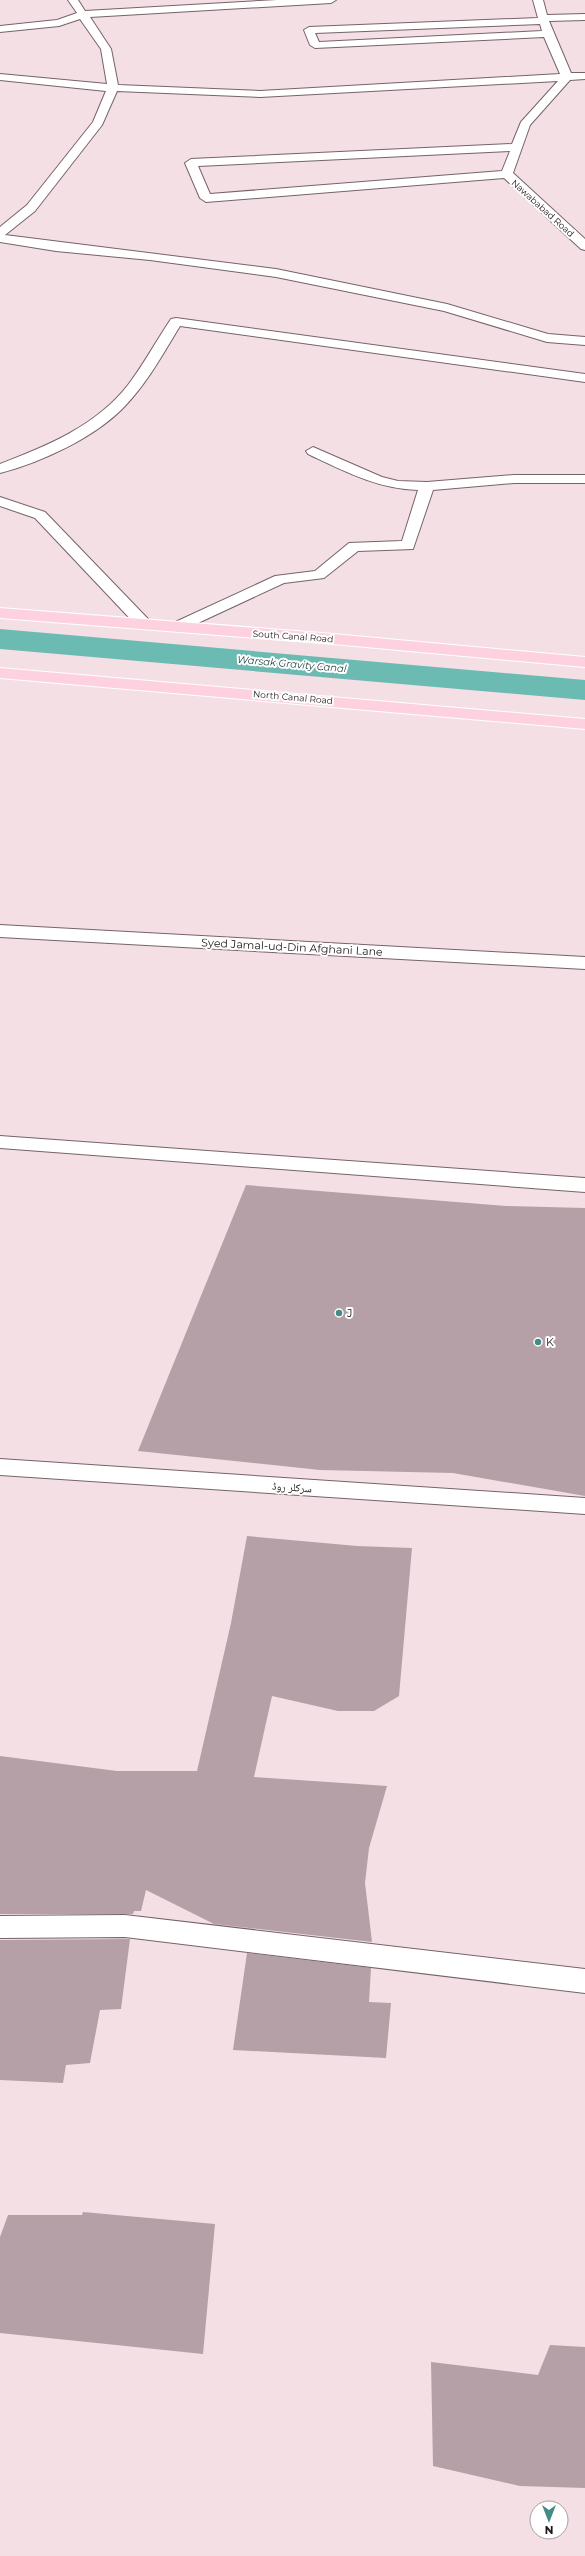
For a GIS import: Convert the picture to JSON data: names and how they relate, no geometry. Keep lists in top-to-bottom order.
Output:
{
  "streets": {
    "main road": ["South Canal Road", "North Canal Road"],
    "street": ["Nawababad Road", "Syed Jamal-ud-Din Afghani Lane", "سرکلر روڈ"]
  },
  "water": ["Warsak Gravity Canal"],
  "places": ["J", "K"],
  "north": "bottom"
}
